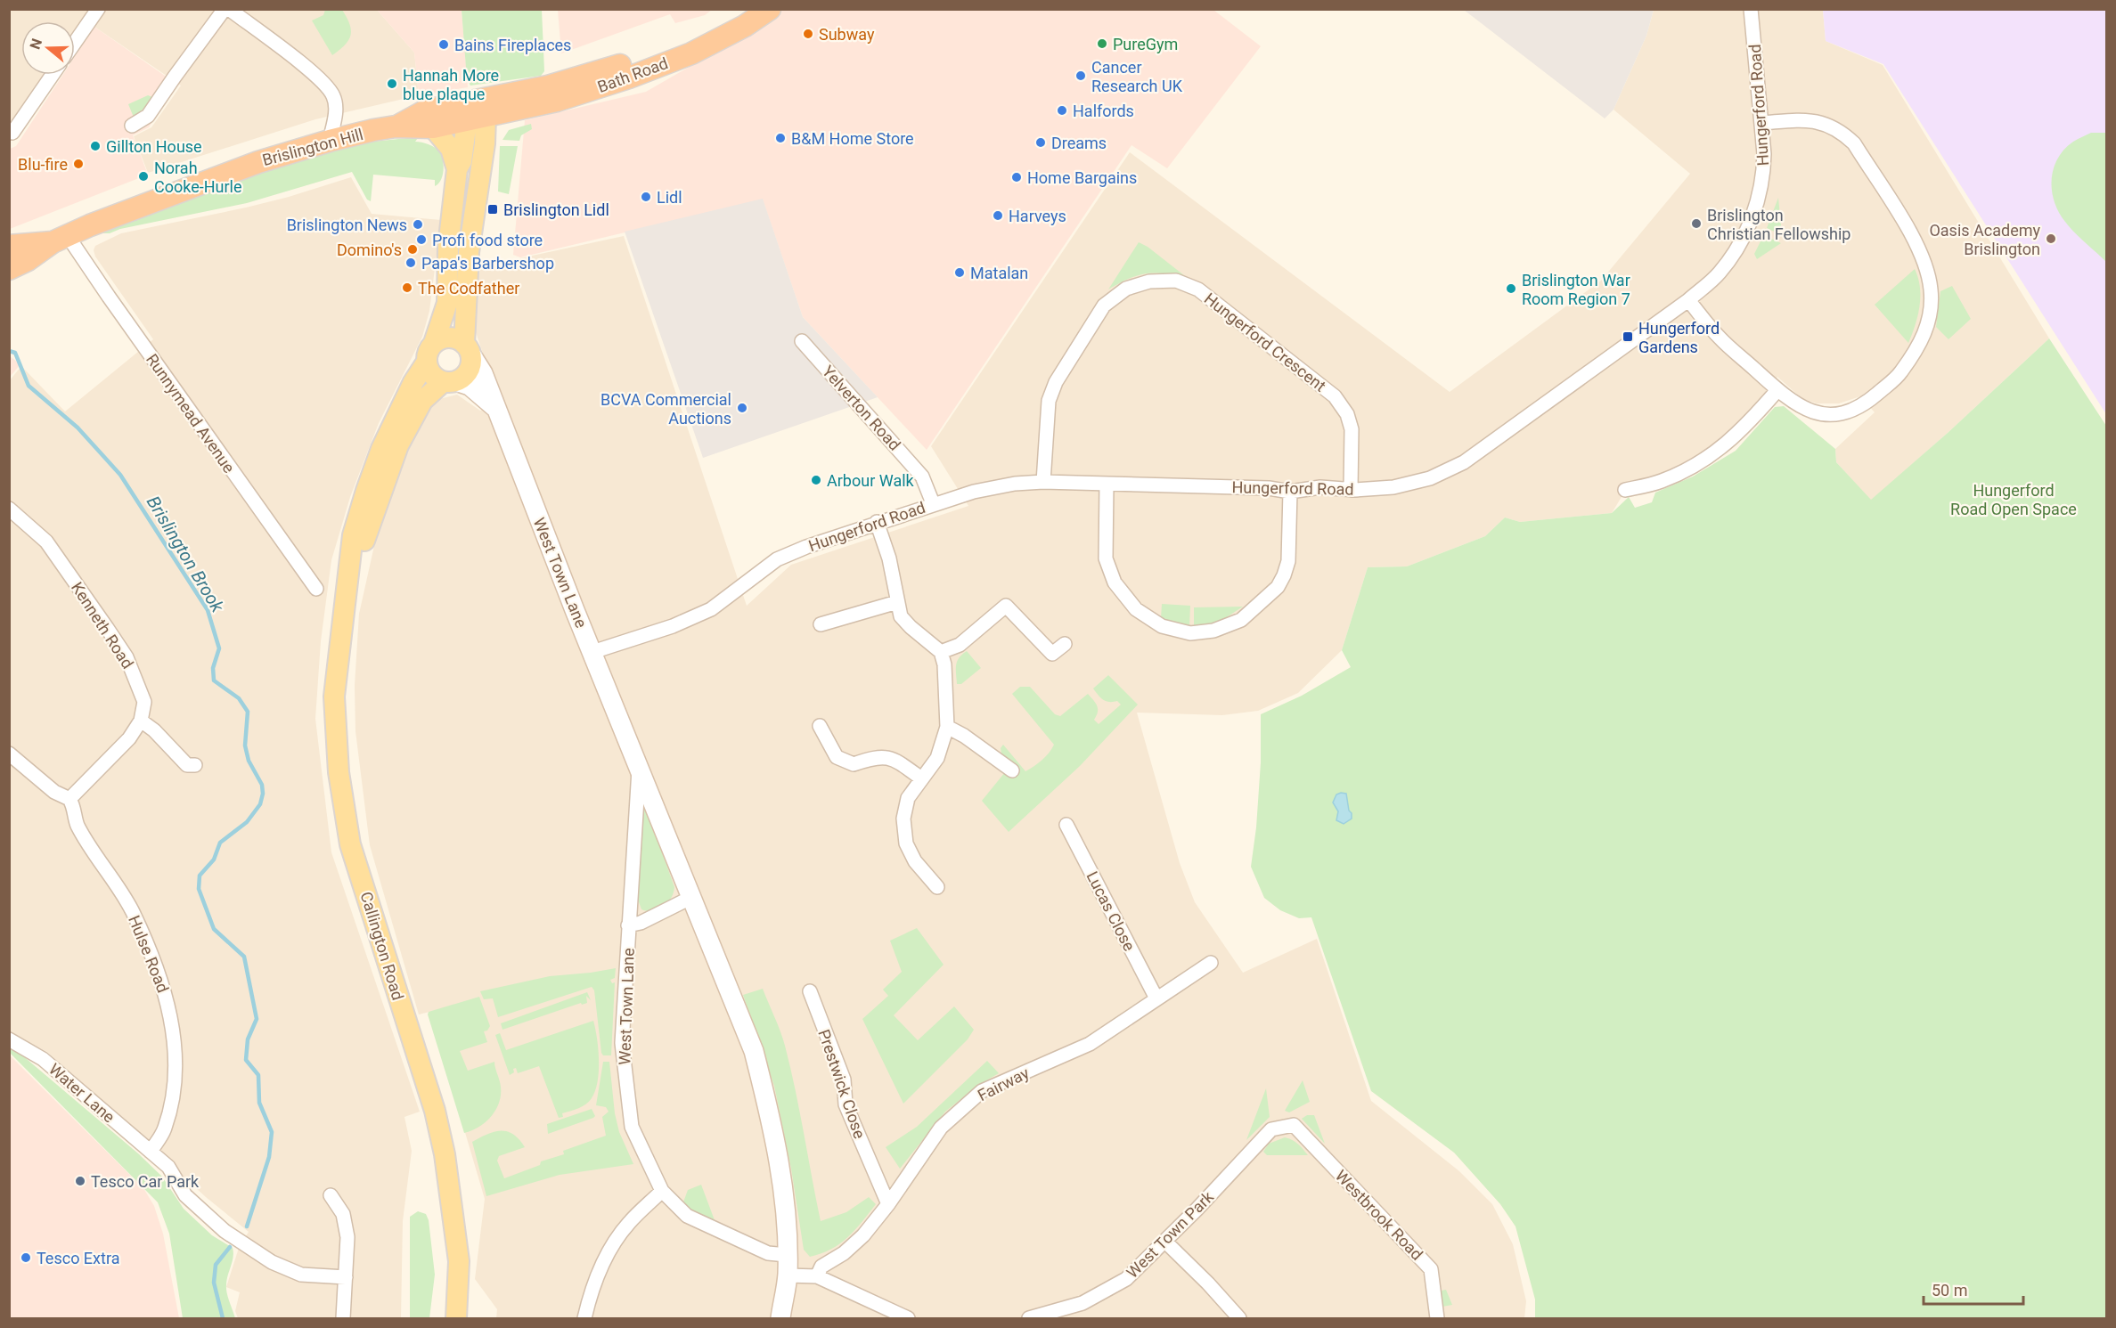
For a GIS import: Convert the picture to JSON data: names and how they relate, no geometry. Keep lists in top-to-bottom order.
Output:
{
  "streets": {
    "highway": ["Bath Road", "Brislington Hill"],
    "main road": ["West Town Lane", "Callington Road"],
    "street": [
      "Hungerford Road",
      "Hungerford Crescent",
      "Yelverton Road",
      "Runnymead Avenue",
      "Kenneth Road",
      "Lucas Close",
      "Hulse Road",
      "Prestwick Close",
      "Fairway",
      "Water Lane",
      "Westbrook Road",
      "West Town Park"
    ]
  },
  "crossings": [
    ["Bath Road", "Brislington Hill"],
    ["Hungerford Road", "Hungerford Crescent"],
    ["Hungerford Road", "Yelverton Road"],
    ["Hungerford Road", "West Town Lane"],
    ["Brislington Hill", "Runnymead Avenue"],
    ["Lucas Close", "Fairway"],
    ["Hulse Road", "Water Lane"],
    ["Prestwick Close", "Fairway"],
    ["Westbrook Road", "West Town Park"]
  ],
  "water": ["Brislington Brook"],
  "parks": ["Hungerford Road Open Space"],
  "places": {
    "other": [
      "Subway",
      "PureGym",
      "Bains Fireplaces",
      "Cancer Research UK",
      "Hannah More blue plaque",
      "Halfords",
      "B&M Home Store",
      "Dreams",
      "Gillton House",
      "Blu-fire",
      "Norah Cooke-Hurle",
      "Home Bargains",
      "Lidl",
      "Harveys",
      "Brislington Christian Fellowship",
      "Brislington News",
      "Oasis Academy Brislington",
      "Profi food store",
      "Domino's",
      "Papa's Barbershop",
      "Matalan",
      "The Codfather",
      "Brislington War Room Region 7",
      "BCVA Commercial Auctions",
      "Arbour Walk",
      "Tesco Car Park",
      "Tesco Extra"
    ],
    "transit": ["Brislington Lidl", "Hungerford Gardens"]
  },
  "scale_bar": "50 m",
  "north": "left"
}
